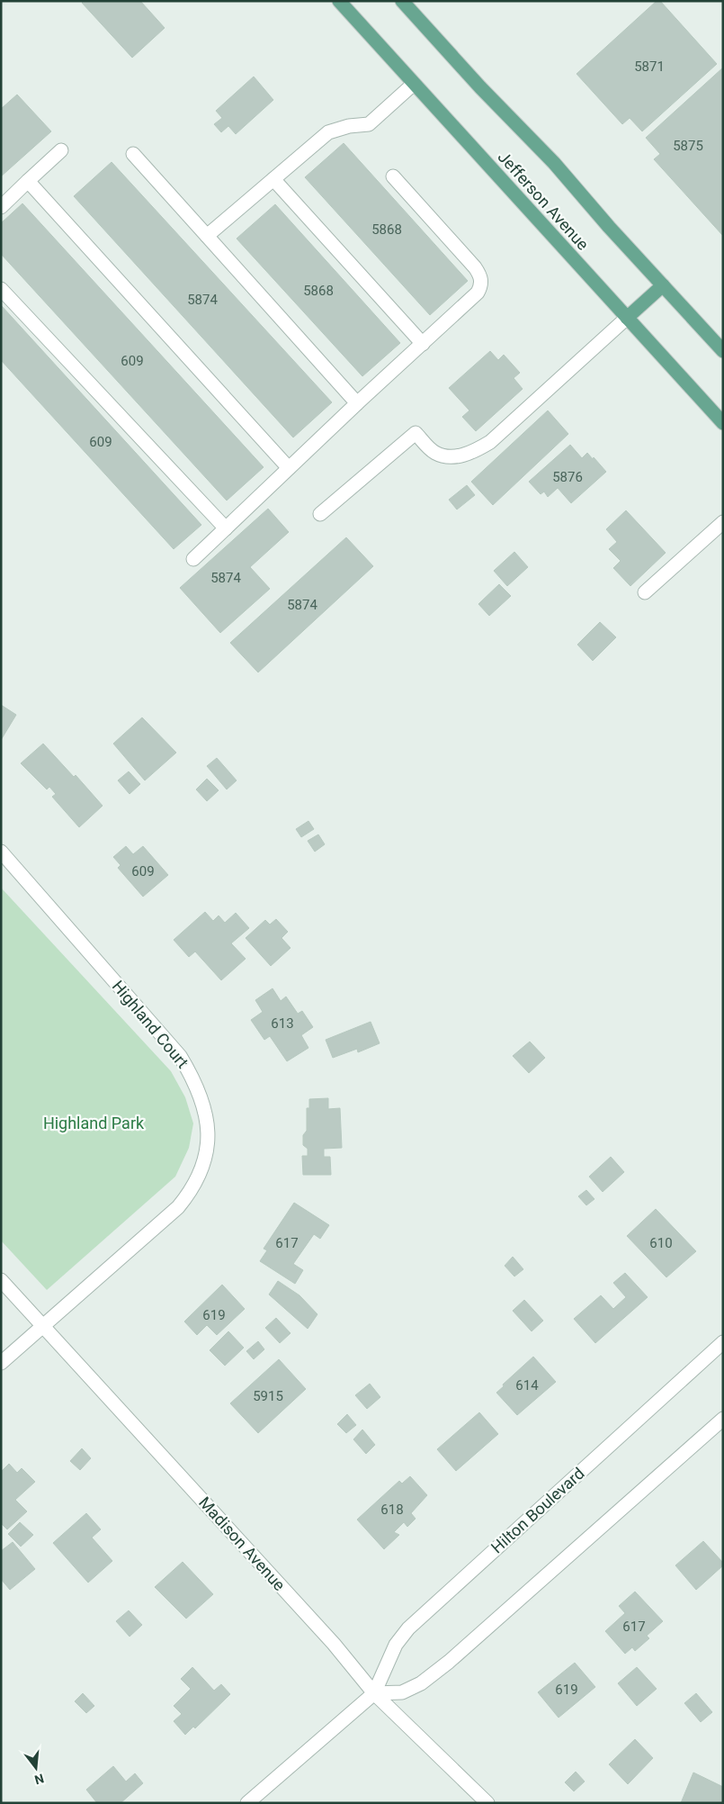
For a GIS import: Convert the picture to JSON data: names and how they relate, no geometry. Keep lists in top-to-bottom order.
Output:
{
  "streets": {
    "main road": ["Jefferson Avenue"],
    "street": ["Highland Court", "Hilton Boulevard", "Madison Avenue"]
  },
  "crossings": [
    ["Highland Court", "Madison Avenue"],
    ["Hilton Boulevard", "Madison Avenue"]
  ],
  "parks": ["Highland Park"],
  "house_numbers": [
    "5871",
    "5875",
    "5868",
    "5868",
    "5874",
    "609",
    "609",
    "5876",
    "5874",
    "5874",
    "609",
    "613",
    "617",
    "610",
    "619",
    "614",
    "5915",
    "618",
    "617",
    "619"
  ],
  "north": "bottom"
}
